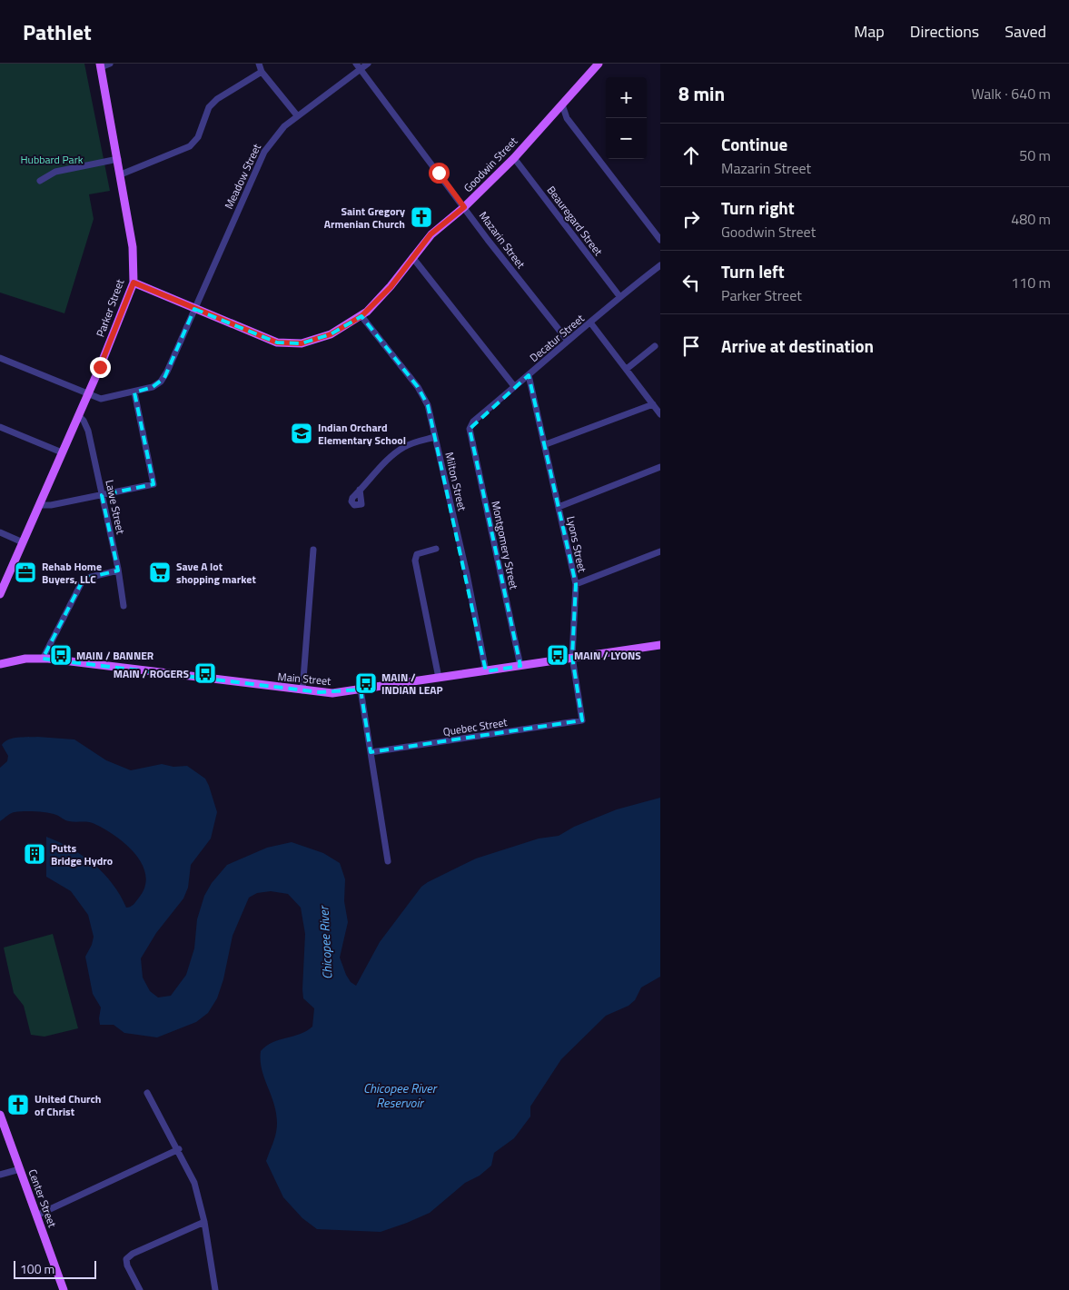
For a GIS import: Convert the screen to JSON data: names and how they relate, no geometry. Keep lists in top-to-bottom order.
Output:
{
  "streets": {
    "main road": [
      "Goodwin Street",
      "Parker Street",
      "Main Street",
      "Center Street"
    ],
    "street": [
      "Meadow Street",
      "Beauregard Street",
      "Mazarin Street",
      "Decatur Street",
      "Milton Street",
      "Lawe Street",
      "Lyons Street",
      "Montgomery Street",
      "Quebec Street"
    ]
  },
  "crossings": [
    ["Goodwin Street", "Meadow Street"],
    ["Goodwin Street", "Beauregard Street"],
    ["Goodwin Street", "Mazarin Street"],
    ["Goodwin Street", "Parker Street"],
    ["Goodwin Street", "Milton Street"],
    ["Meadow Street", "Mazarin Street"],
    ["Meadow Street", "Parker Street"],
    ["Beauregard Street", "Decatur Street"],
    ["Mazarin Street", "Decatur Street"],
    ["Parker Street", "Lawe Street"],
    ["Decatur Street", "Lyons Street"],
    ["Decatur Street", "Montgomery Street"],
    ["Milton Street", "Main Street"],
    ["Lyons Street", "Main Street"],
    ["Lyons Street", "Quebec Street"],
    ["Montgomery Street", "Main Street"]
  ],
  "water": ["Chicopee River", "Chicopee River Reservoir"],
  "parks": ["Hubbard Park"],
  "places": {
    "church": ["Saint Gregory Armenian Church", "United Church of Christ"],
    "school or university": ["Indian Orchard Elementary School"],
    "office": ["Rehab Home Buyers, LLC"],
    "supermarket": ["Save A lot shopping market"],
    "bus stop": [
      "MAIN / BANNER",
      "MAIN / LYONS",
      "MAIN / ROGERS",
      "MAIN / INDIAN LEAP"
    ],
    "building": ["Putts Bridge Hydro"]
  },
  "scale_bar": "100 m",
  "page": {
    "header": "Pathlet",
    "nav": ["Map", "Directions", "Saved"],
    "heading": ["8 min", "Walk · 640 m"],
    "map_buttons": ["+", "−"],
    "list": [
      ["Continue", "Mazarin Street", "50 m"],
      ["Turn right", "Goodwin Street", "480 m"],
      ["Turn left", "Parker Street", "110 m"],
      "Arrive at destination"
    ],
    "scale": "100 m"
  }
}
